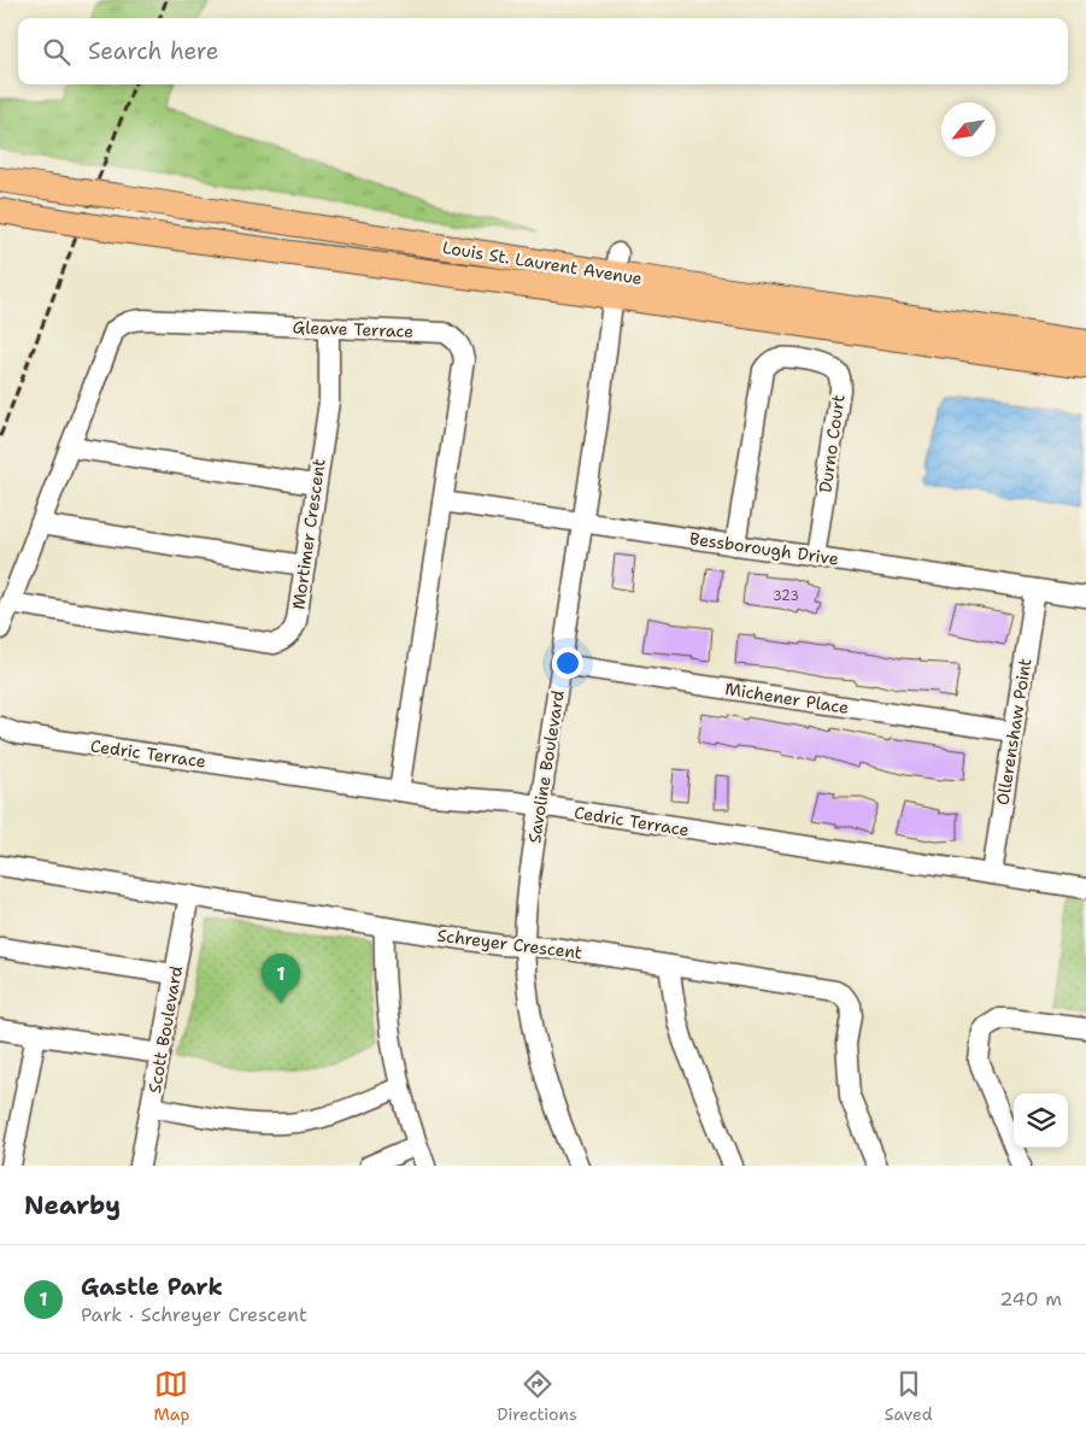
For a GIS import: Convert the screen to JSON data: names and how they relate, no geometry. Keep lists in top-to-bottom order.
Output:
{
  "streets": {
    "main road": ["Louis St. Laurent Avenue"],
    "street": [
      "Gleave Terrace",
      "Durno Court",
      "Mortimer Crescent",
      "Bessborough Drive",
      "Michener Place",
      "Ollerenshaw Point",
      "Cedric Terrace",
      "Savoline Boulevard",
      "Schreyer Crescent",
      "Scott Boulevard"
    ]
  },
  "crossings": [
    ["Louis St. Laurent Avenue", "Savoline Boulevard"],
    ["Gleave Terrace", "Mortimer Crescent"],
    ["Gleave Terrace", "Bessborough Drive"],
    ["Gleave Terrace", "Cedric Terrace"],
    ["Durno Court", "Bessborough Drive"],
    ["Bessborough Drive", "Ollerenshaw Point"],
    ["Bessborough Drive", "Savoline Boulevard"],
    ["Michener Place", "Ollerenshaw Point"],
    ["Michener Place", "Savoline Boulevard"],
    ["Ollerenshaw Point", "Cedric Terrace"],
    ["Cedric Terrace", "Savoline Boulevard"],
    ["Savoline Boulevard", "Schreyer Crescent"],
    ["Schreyer Crescent", "Scott Boulevard"]
  ],
  "house_numbers": ["323"],
  "north": "bottom left",
  "page": {
    "search": "Search here",
    "pins": "1",
    "heading": "Nearby",
    "list": [
      {
        "mark": "1",
        "name": "Gastle Park",
        "note": "Park · Schreyer Crescent",
        "value": "240 m"
      }
    ],
    "nav": ["Map", "Directions", "Saved"]
  }
}
